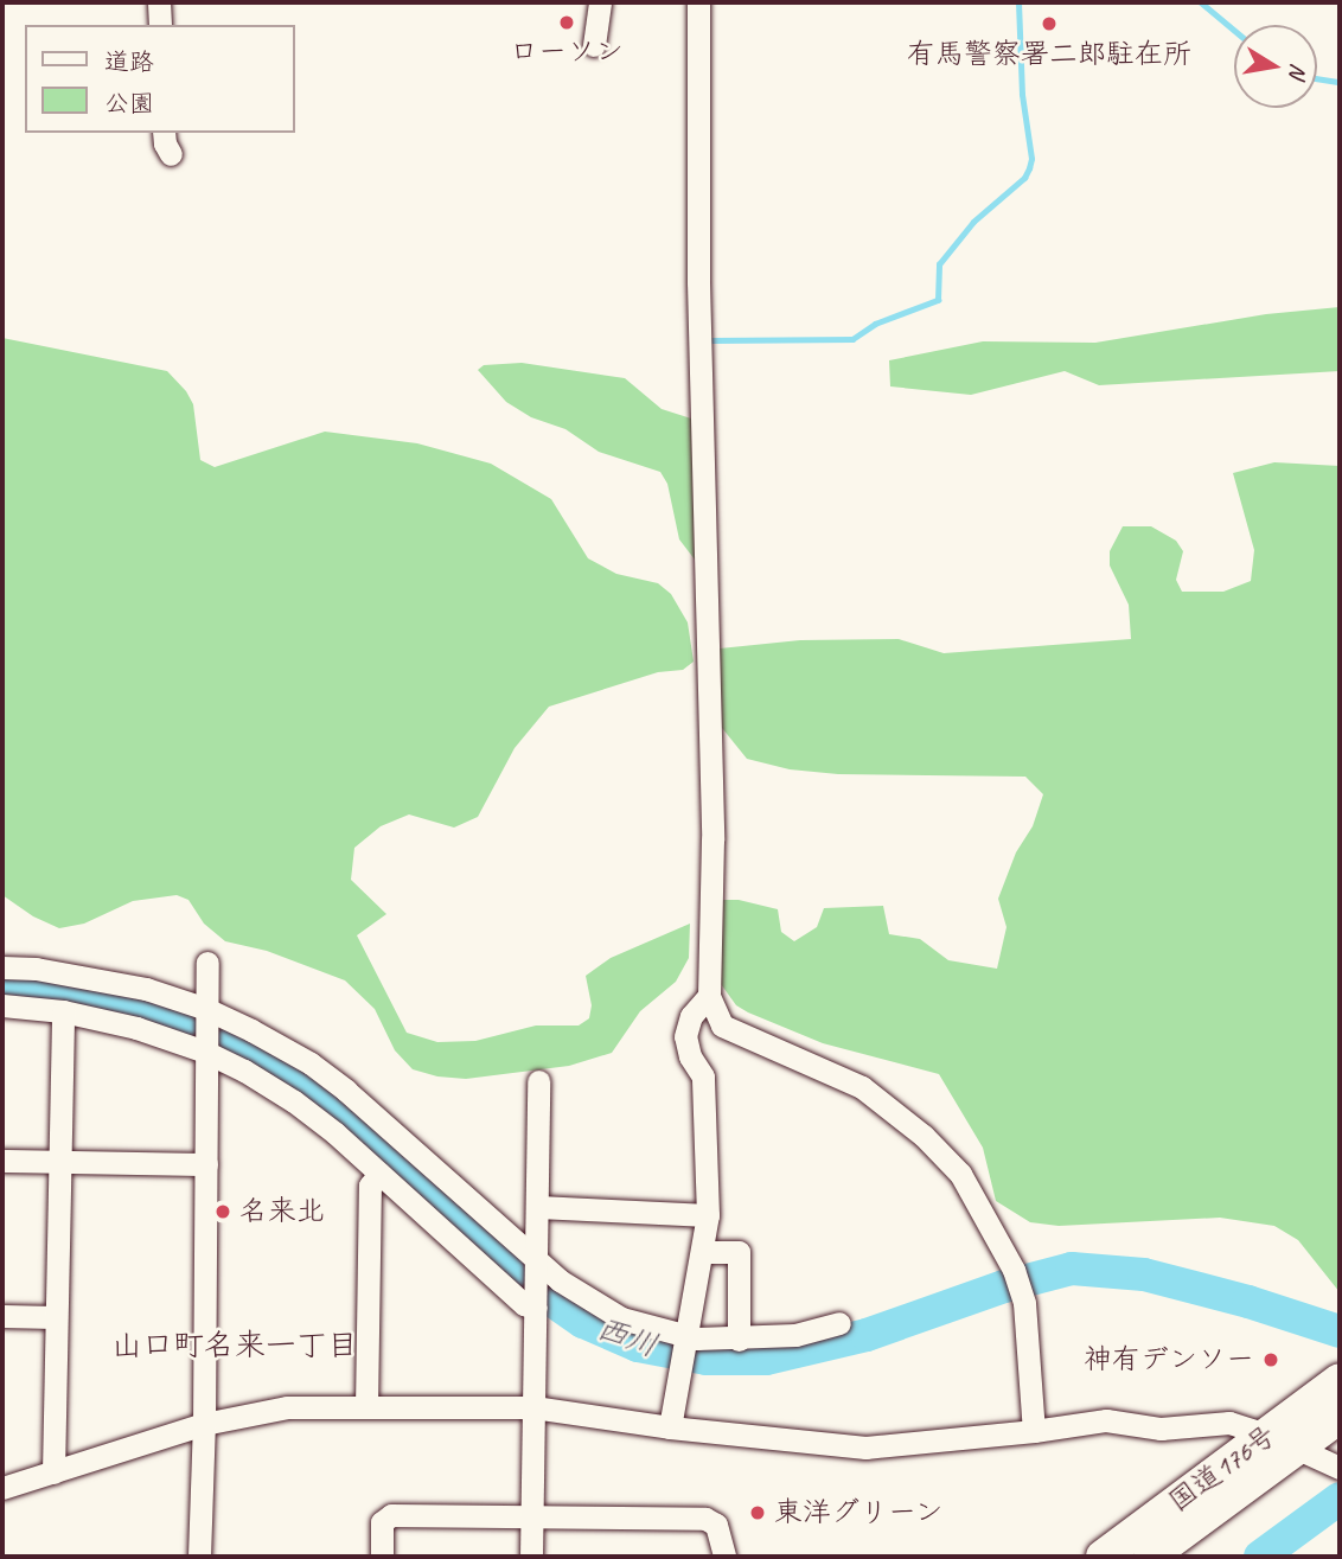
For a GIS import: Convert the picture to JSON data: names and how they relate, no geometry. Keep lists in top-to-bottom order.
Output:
{
  "streets": {
    "highway": ["国道176号"]
  },
  "districts": ["山口町名来一丁目"],
  "water": ["西川"],
  "places": [
    "ローソン",
    "有馬警察署二郎駐在所",
    "名来北",
    "神有デンソー",
    "東洋グリーン"
  ],
  "legend": ["道路", "公園"],
  "north": "right"
}
